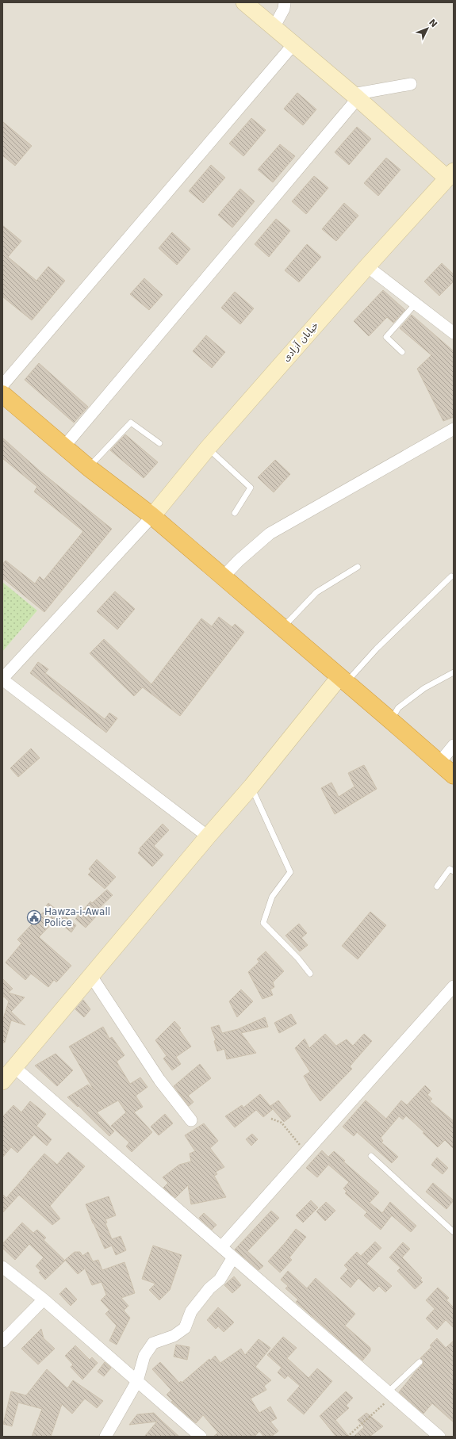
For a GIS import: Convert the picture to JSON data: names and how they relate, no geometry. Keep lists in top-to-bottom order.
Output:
{
  "streets": {
    "street": ["خیابان آزادی"]
  },
  "places": {
    "public building": ["Hawza-i-Awall Police"]
  },
  "north": "top right"
}
